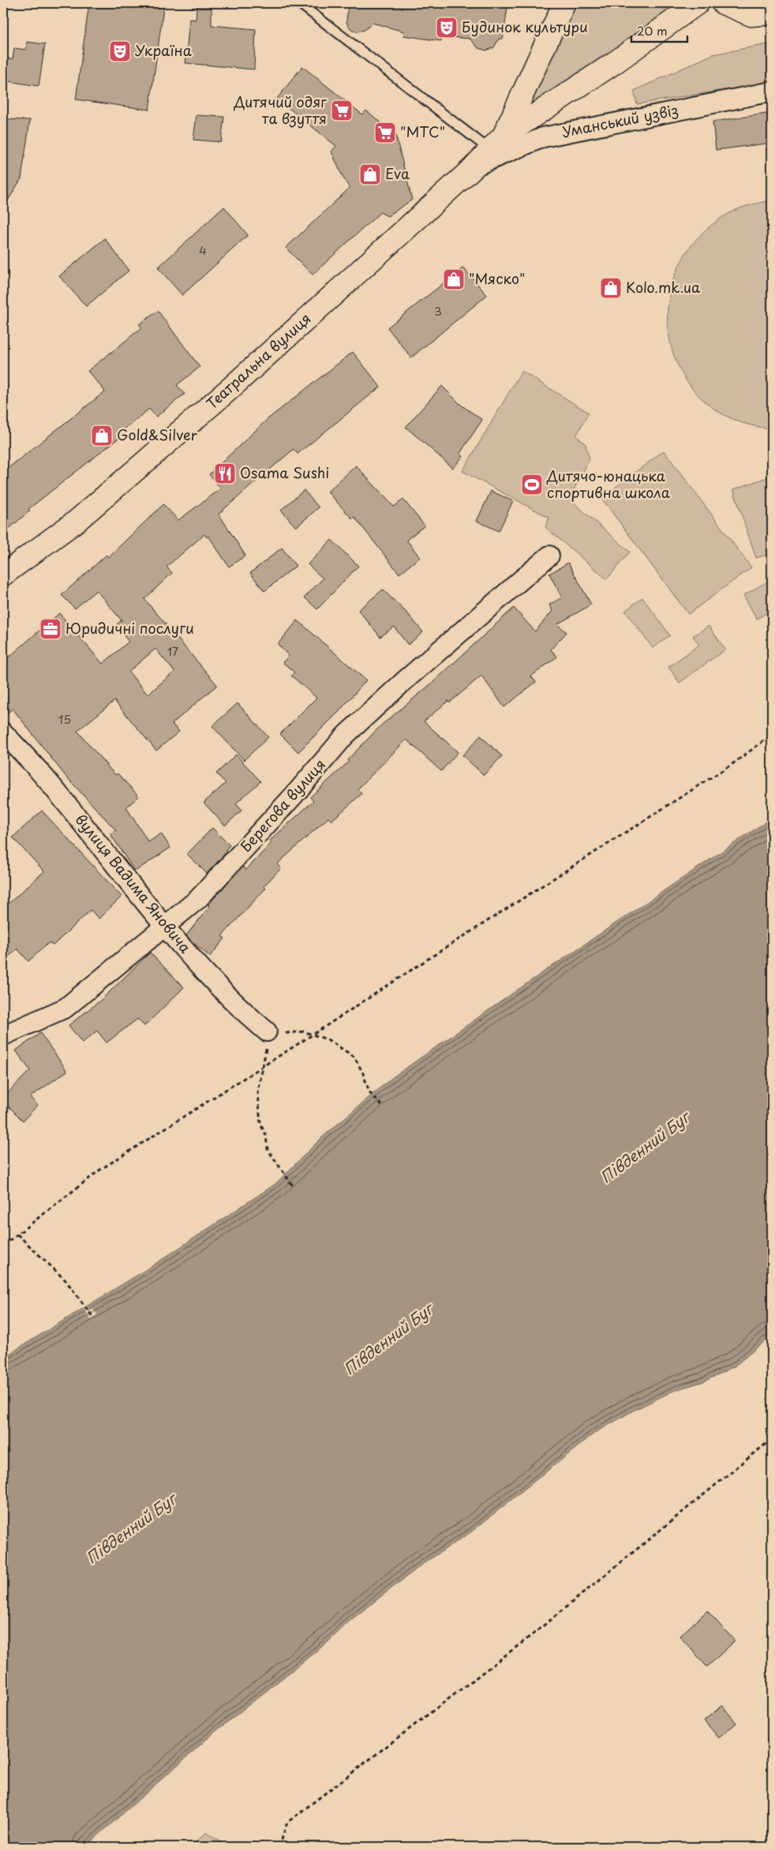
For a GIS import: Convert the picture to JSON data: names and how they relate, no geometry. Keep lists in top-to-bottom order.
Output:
{
  "streets": {
    "street": [
      "Уманський узвіз",
      "Театральна вулиця",
      "Берегова вулиця",
      "вулиця Вадима Яновича"
    ]
  },
  "crossings": [
    ["Уманський узвіз", "Театральна вулиця"],
    ["Берегова вулиця", "вулиця Вадима Яновича"]
  ],
  "water": ["Південний Буг"],
  "places": {
    "theatre": ["Будинок культури", "Україна"],
    "supermarket": ["Дитячий одяг та взуття", "\"МТС\""],
    "shop": [
      "Eva",
      "\"Мяско\"",
      "Kolo.mk.ua",
      "Gold&Silver"
    ],
    "restaurant": ["Osama Sushi"],
    "sports": ["Дитячо-юнацька спортивна школа"],
    "office": ["Юридичні послуги"]
  },
  "house_numbers": [
    "4",
    "3",
    "17",
    "15"
  ],
  "scale_bar": "20 m"
}
